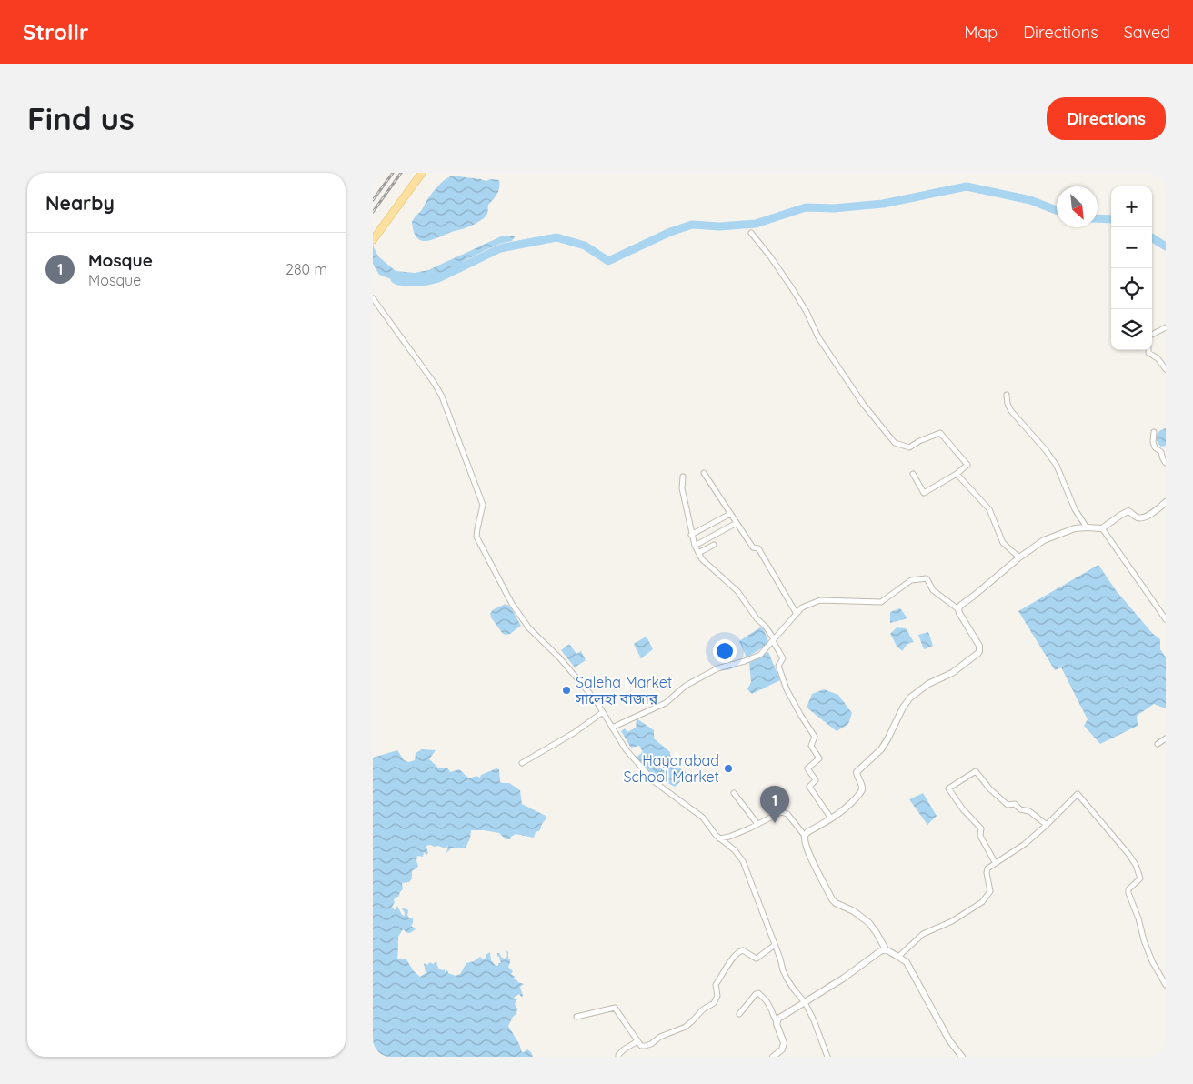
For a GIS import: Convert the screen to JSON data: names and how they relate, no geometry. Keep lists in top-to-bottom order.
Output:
{
  "places": ["Saleha Market সালেহা বাজার", "Haydrabad School Market"],
  "north": "bottom right",
  "page": {
    "header": "Strollr",
    "nav": ["Map", "Directions", "Saved"],
    "buttons": "Directions",
    "title": "Find us",
    "heading": "Nearby",
    "map_buttons": ["+", "−"],
    "list": [
      {
        "mark": "1",
        "name": "Mosque",
        "note": "Mosque",
        "value": "280 m"
      }
    ],
    "pins": "1"
  }
}
